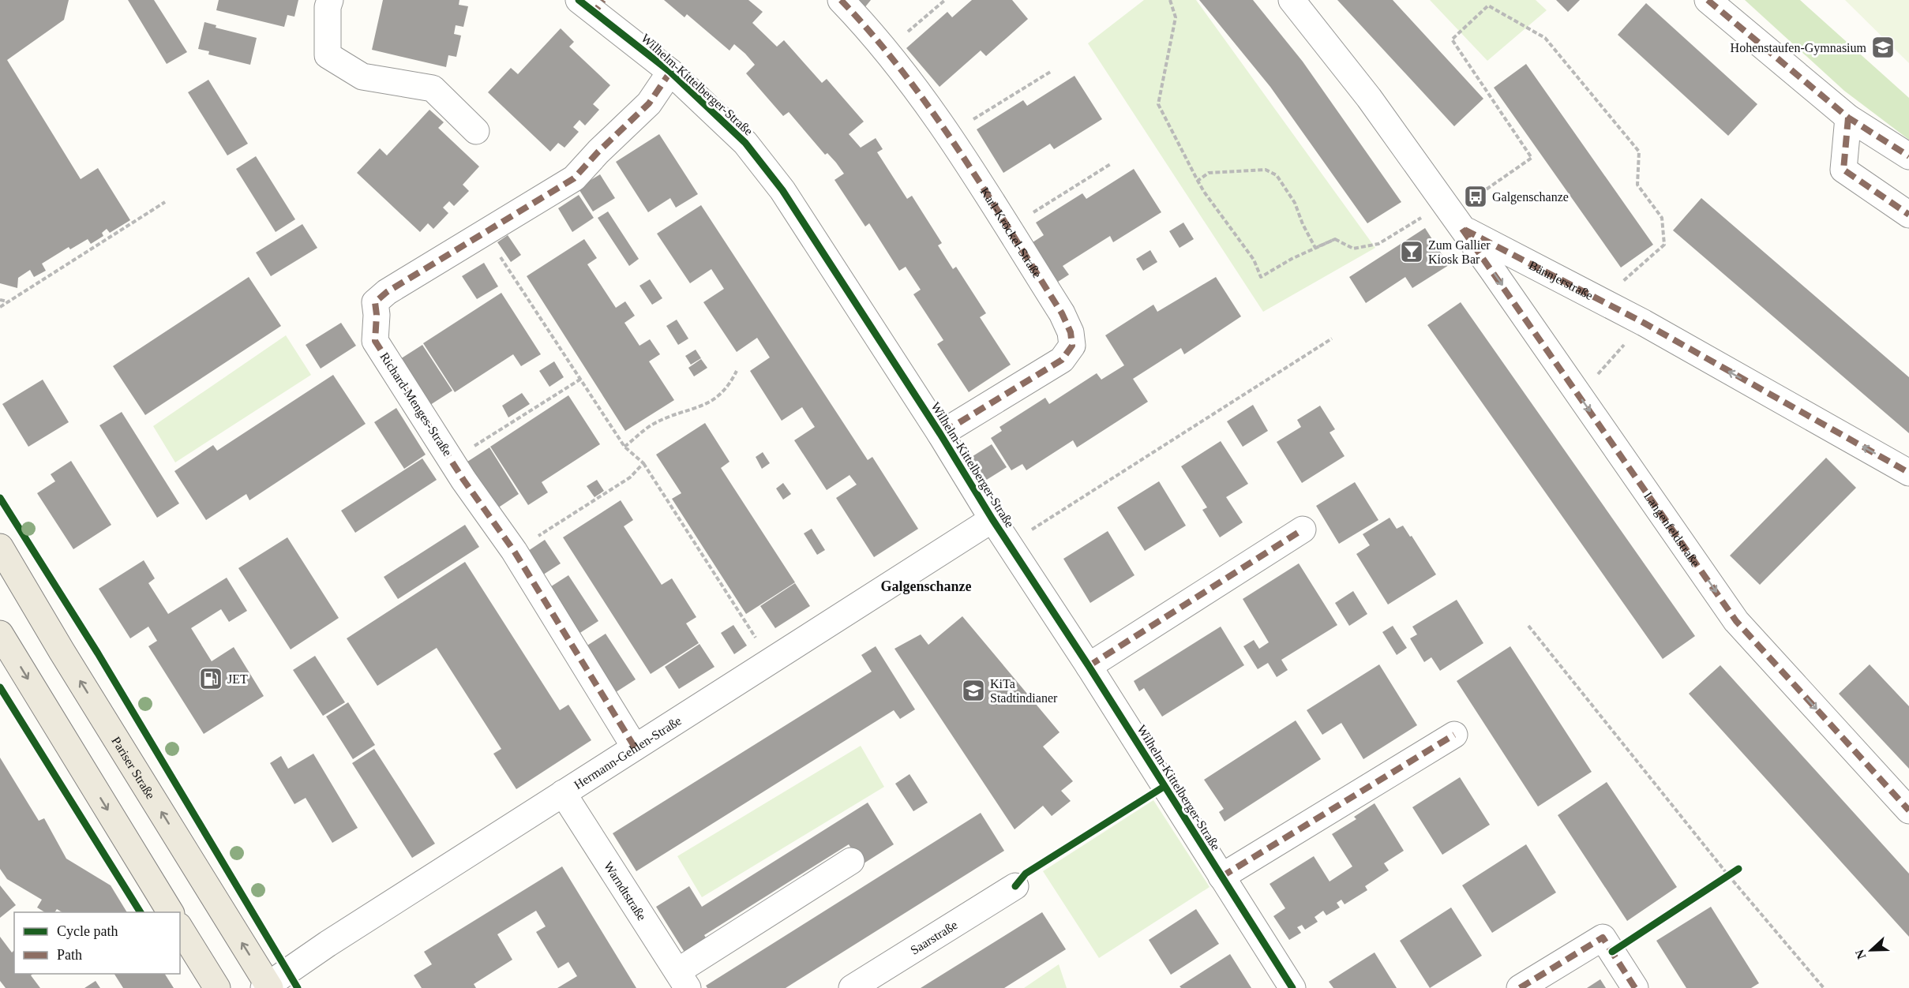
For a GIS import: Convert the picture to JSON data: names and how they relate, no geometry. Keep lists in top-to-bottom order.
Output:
{
  "streets": {
    "main road": ["Pariser Straße"],
    "street": [
      "Wilhelm-Kittelberger-Straße",
      "Karl-Kröckel-Straße",
      "Bännjerstraße",
      "Richard-Menges-Straße",
      "Langenfeldstraße",
      "Hermann-Gehlen-Straße",
      "Warndtstraße",
      "Saarstraße"
    ]
  },
  "crossings": [
    ["Wilhelm-Kittelberger-Straße", "Karl-Kröckel-Straße"],
    ["Wilhelm-Kittelberger-Straße", "Richard-Menges-Straße"],
    ["Wilhelm-Kittelberger-Straße", "Hermann-Gehlen-Straße"],
    ["Bännjerstraße", "Langenfeldstraße"],
    ["Richard-Menges-Straße", "Hermann-Gehlen-Straße"],
    ["Hermann-Gehlen-Straße", "Pariser Straße"],
    ["Hermann-Gehlen-Straße", "Warndtstraße"]
  ],
  "one_way": ["Bännjerstraße", "Langenfeldstraße"],
  "districts": ["Galgenschanze"],
  "places": {
    "school or university": ["Hohenstaufen-Gymnasium", "KiTa Stadtindianer"],
    "bus stop": ["Galgenschanze"],
    "bar": ["Zum Gallier Kiosk Bar"],
    "fuel station": ["JET"]
  },
  "legend": ["Cycle path", "Path"],
  "north": "left"
}
